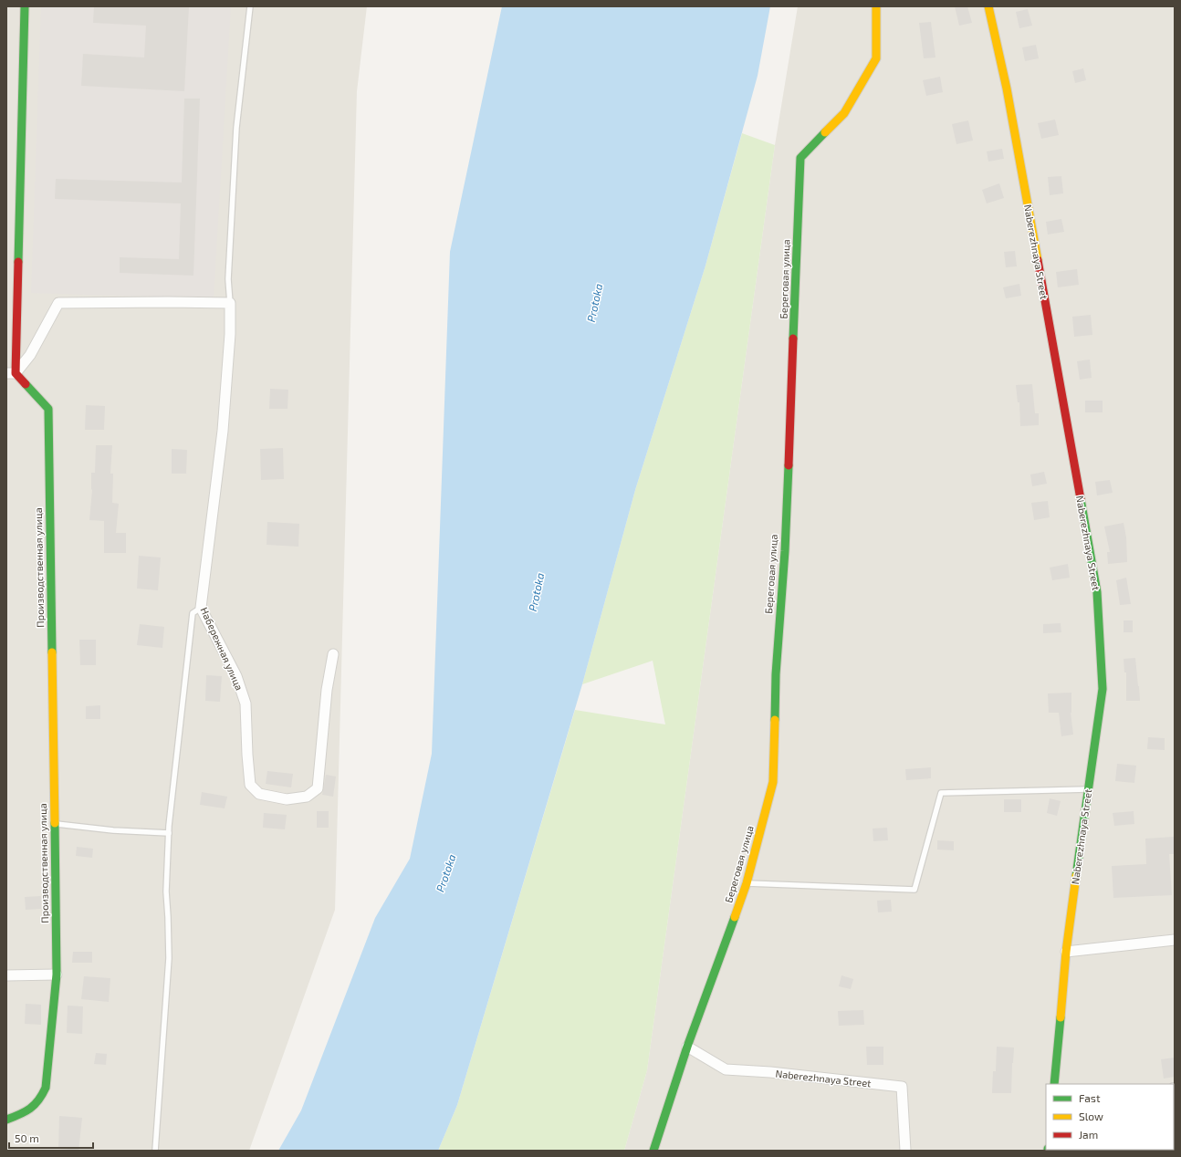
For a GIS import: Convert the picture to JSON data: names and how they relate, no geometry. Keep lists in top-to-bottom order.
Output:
{
  "streets": {
    "street": [
      "Naberezhnaya Street",
      "Береговая улица",
      "Производственная улица",
      "Набережная улица"
    ]
  },
  "crossings": [
    ["Naberezhnaya Street", "Береговая улица"]
  ],
  "water": ["Protoka"],
  "legend": ["Fast", "Slow", "Jam"],
  "scale_bar": "50 m"
}
